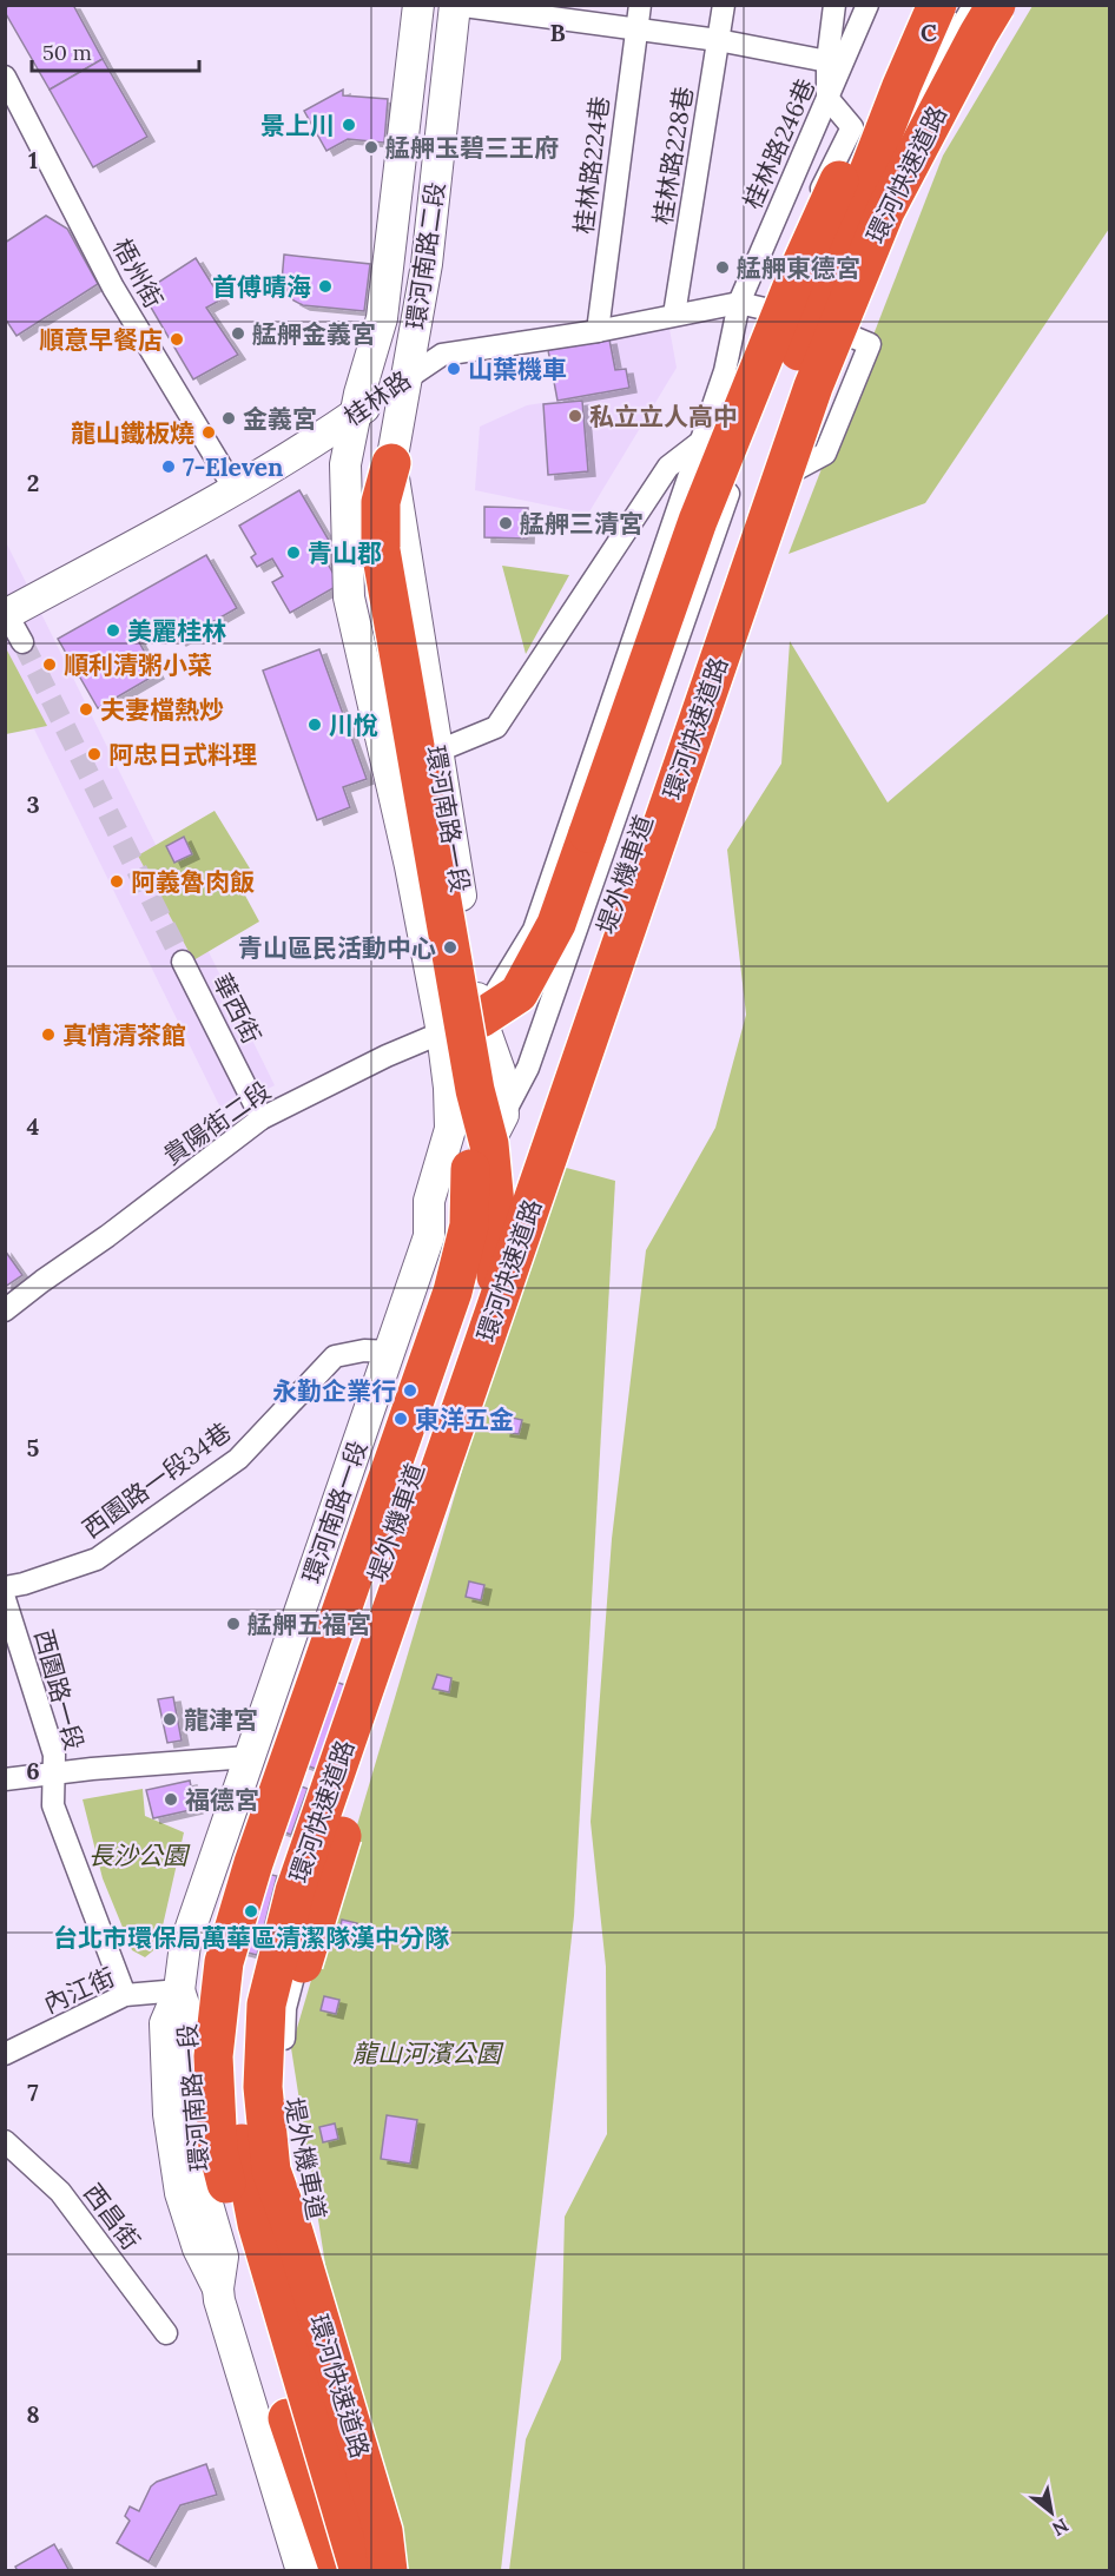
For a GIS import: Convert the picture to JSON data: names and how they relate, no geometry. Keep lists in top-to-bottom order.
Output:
{
  "streets": {
    "highway": ["環河快速道路"],
    "street": [
      "桂林路246巷",
      "桂林路228巷",
      "桂林路224巷",
      "環河南路二段",
      "梧州街",
      "桂林路",
      "環河南路一段",
      "堤外機車道",
      "華西街",
      "貴陽街二段",
      "西園路一段34巷",
      "西園路一段",
      "內江街",
      "西昌街"
    ]
  },
  "crossings": [
    ["桂林路246巷", "桂林路"],
    ["桂林路246巷", "環河南路一段"],
    ["桂林路246巷", "貴陽街二段"],
    ["桂林路228巷", "桂林路"],
    ["桂林路224巷", "桂林路"],
    ["環河快速道路", "堤外機車道"],
    ["環河南路二段", "桂林路"],
    ["環河南路二段", "環河南路一段"],
    ["梧州街", "桂林路"],
    ["桂林路", "環河南路一段"],
    ["桂林路", "堤外機車道"],
    ["環河南路一段", "貴陽街二段"],
    ["環河南路一段", "西園路一段34巷"],
    ["環河南路一段", "內江街"],
    ["華西街", "貴陽街二段"],
    ["西園路一段", "內江街"]
  ],
  "parks": ["長沙公園", "龍山河濱公園"],
  "places": [
    "景上川",
    "艋舺玉碧三王府",
    "艋舺東德宮",
    "首傅晴海",
    "艋舺金義宮",
    "順意早餐店",
    "山葉機車",
    "私立立人高中",
    "金義宮",
    "龍山鐵板燒",
    "7-Eleven",
    "艋舺三清宮",
    "青山郡",
    "美麗桂林",
    "順利清粥小菜",
    "夫妻檔熱炒",
    "川悅",
    "阿忠日式料理",
    "阿義魯肉飯",
    "青山區民活動中心",
    "真情清茶館",
    "永勤企業行",
    "東洋五金",
    "艋舺五福宮",
    "龍津宮",
    "福德宮",
    "台北市環保局萬華區清潔隊漢中分隊"
  ],
  "scale_bar": "50 m",
  "north": "bottom right",
  "grid": {
    "columns": ["B", "C"],
    "rows": [
      "1",
      "2",
      "3",
      "4",
      "5",
      "6",
      "7",
      "8"
    ]
  }
}
